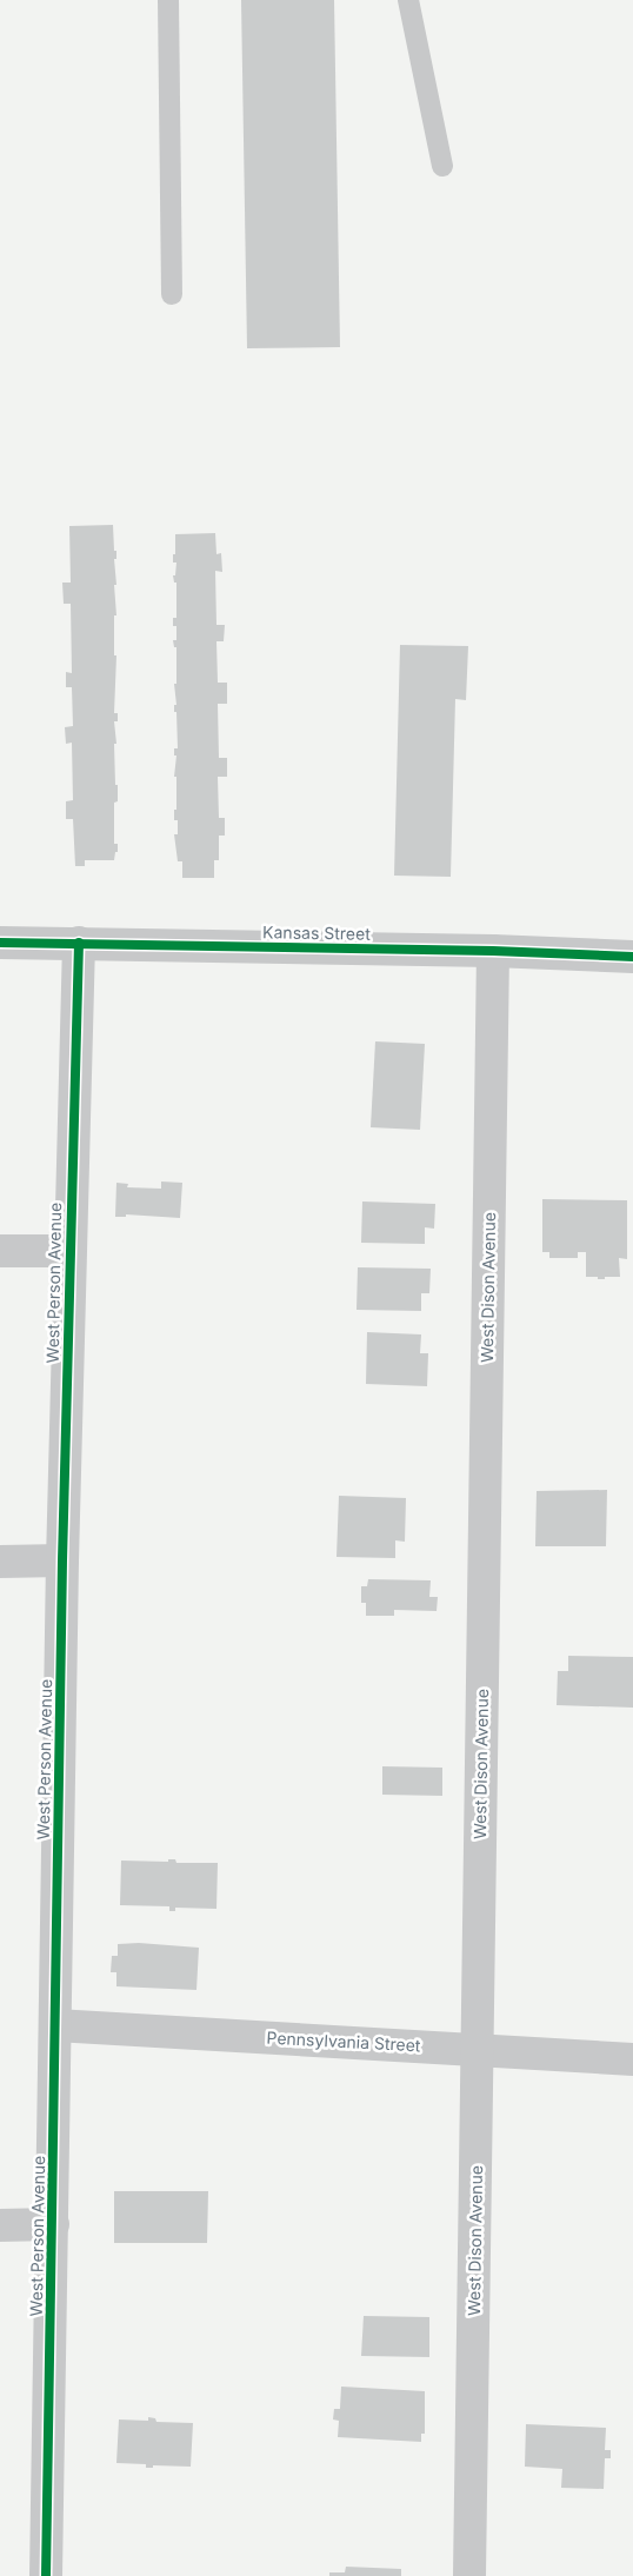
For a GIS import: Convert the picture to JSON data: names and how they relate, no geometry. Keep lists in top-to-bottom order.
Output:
{
  "streets": {
    "street": [
      "Kansas Street",
      "West Person Avenue",
      "West Dison Avenue",
      "Pennsylvania Street"
    ]
  },
  "crossings": [
    ["Kansas Street", "West Person Avenue"],
    ["Kansas Street", "West Dison Avenue"],
    ["West Person Avenue", "Pennsylvania Street"],
    ["West Dison Avenue", "Pennsylvania Street"]
  ]
}
